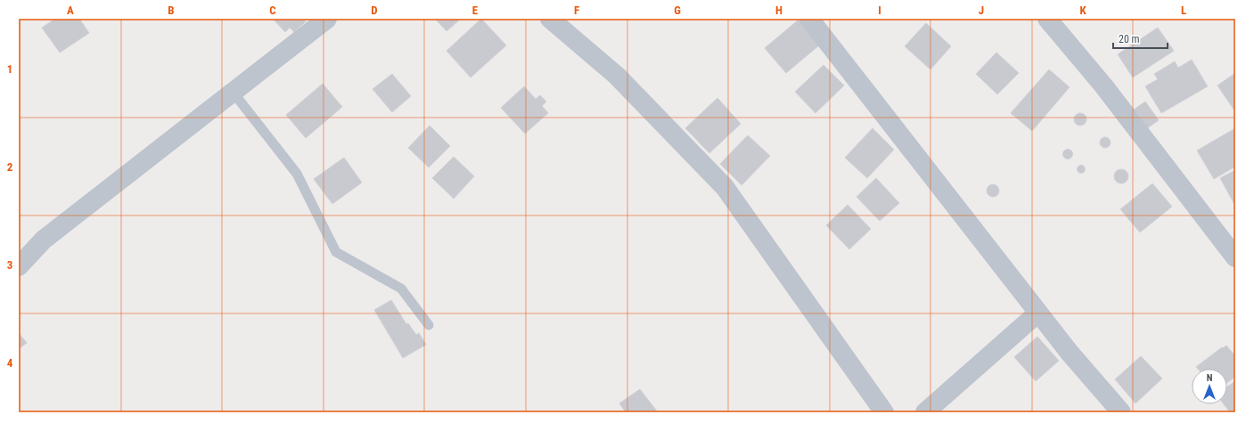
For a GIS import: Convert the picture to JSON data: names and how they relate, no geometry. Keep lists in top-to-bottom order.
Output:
{
  "scale_bar": "20 m",
  "north": "top",
  "grid": {
    "columns": [
      "A",
      "B",
      "C",
      "D",
      "E",
      "F",
      "G",
      "H",
      "I",
      "J",
      "K",
      "L"
    ],
    "rows": [
      "1",
      "2",
      "3",
      "4"
    ]
  }
}
